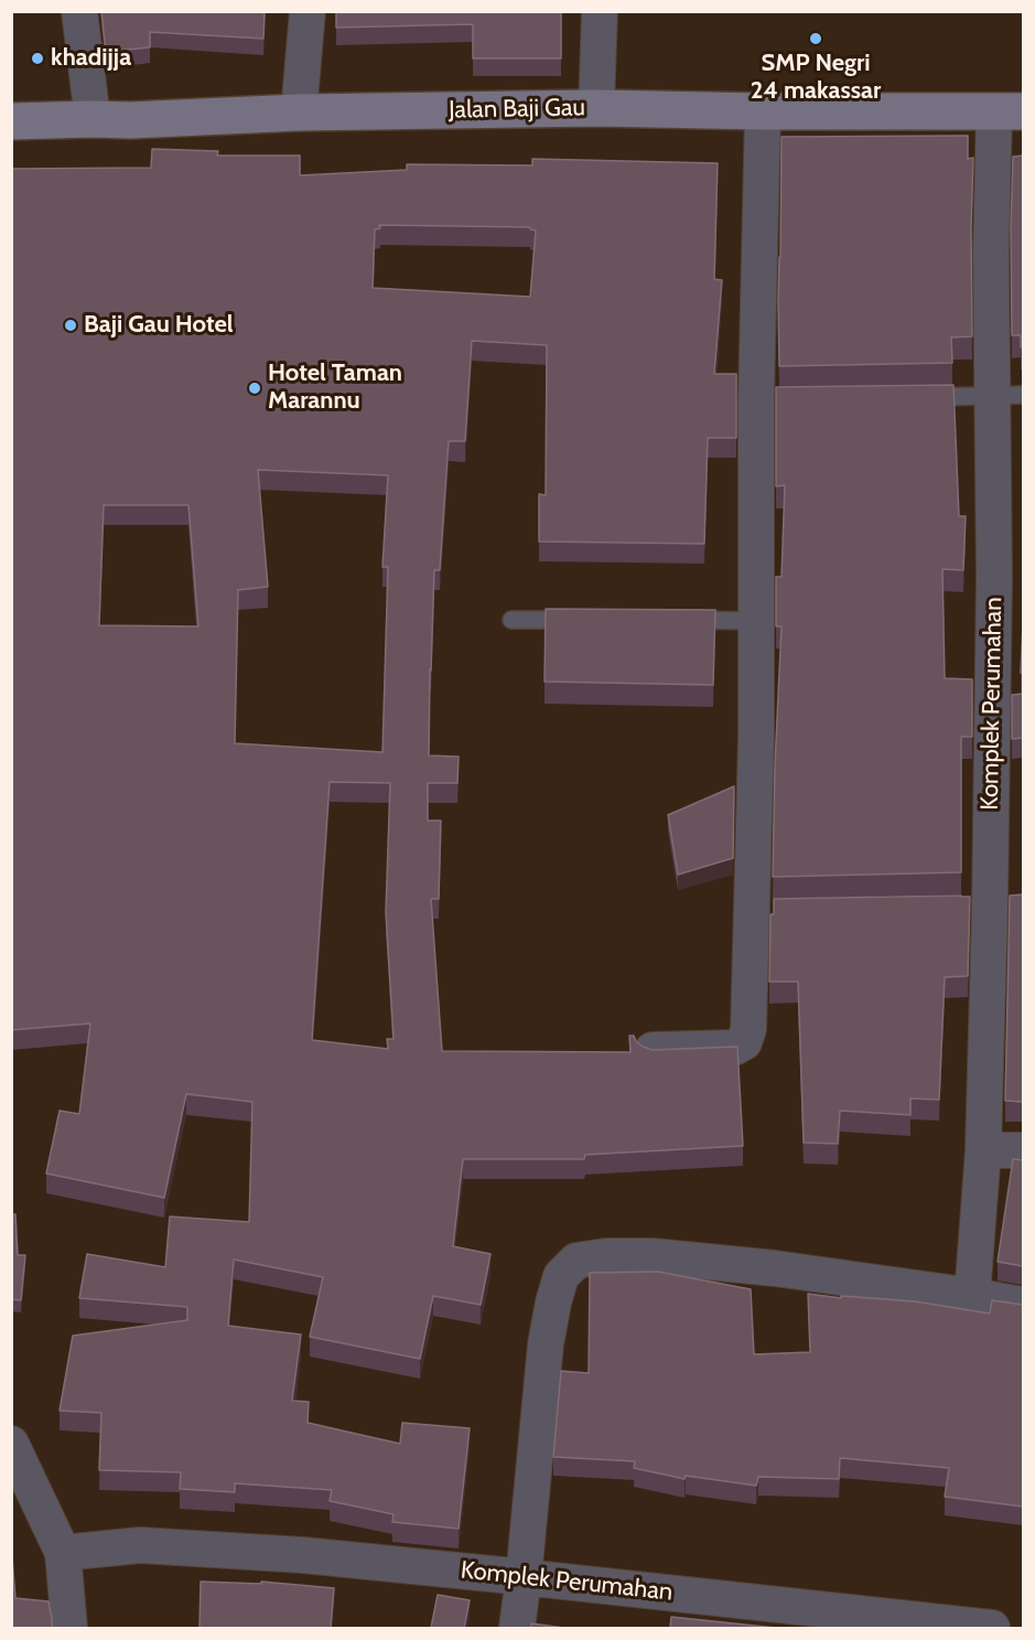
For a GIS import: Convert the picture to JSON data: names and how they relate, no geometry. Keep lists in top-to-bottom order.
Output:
{
  "streets": {
    "street": ["Jalan Baji Gau", "Komplek Perumahan"]
  },
  "crossings": [
    ["Jalan Baji Gau", "Komplek Perumahan"]
  ],
  "places": [
    "SMP Negri 24 makassar",
    "khadijja",
    "Baji Gau Hotel",
    "Hotel Taman Marannu"
  ]
}
